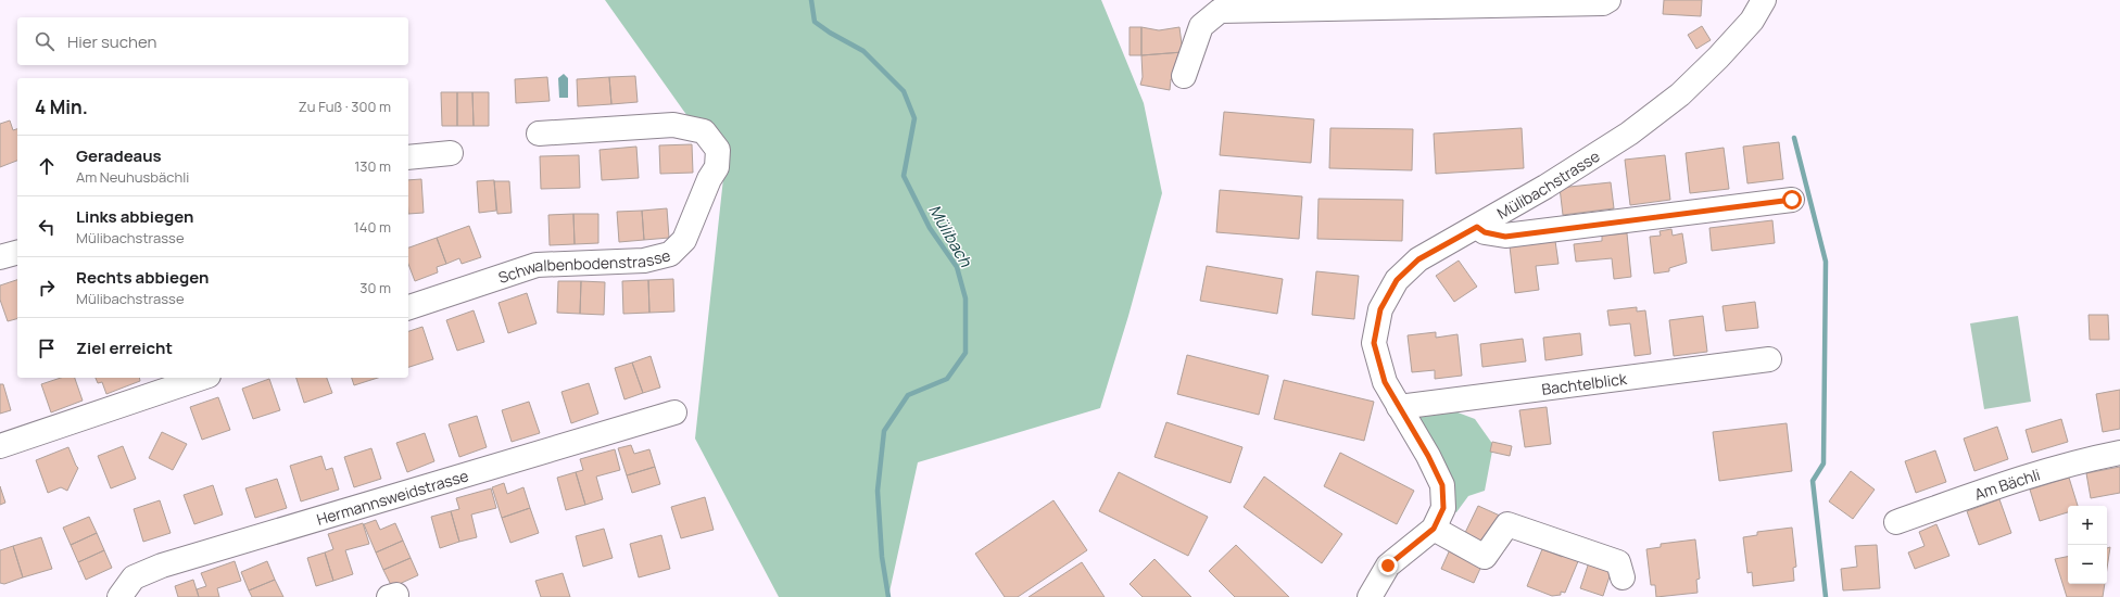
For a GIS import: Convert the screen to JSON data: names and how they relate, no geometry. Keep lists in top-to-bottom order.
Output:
{
  "streets": {
    "street": [
      "Mülibachstrasse",
      "Schwalbenbodenstrasse",
      "Bachtelblick",
      "Am Bächli",
      "Hermannsweidstrasse"
    ]
  },
  "crossings": [
    ["Mülibachstrasse", "Bachtelblick"]
  ],
  "water": ["Mülibach"],
  "page": {
    "search": "Hier suchen",
    "heading": ["4 Min.", "Zu Fuß · 300 m"],
    "list": [
      ["Geradeaus", "Am Neuhusbächli", "130 m"],
      ["Links abbiegen", "Mülibachstrasse", "140 m"],
      ["Rechts abbiegen", "Mülibachstrasse", "30 m"],
      "Ziel erreicht"
    ],
    "map_buttons": ["+", "−"]
  }
}
